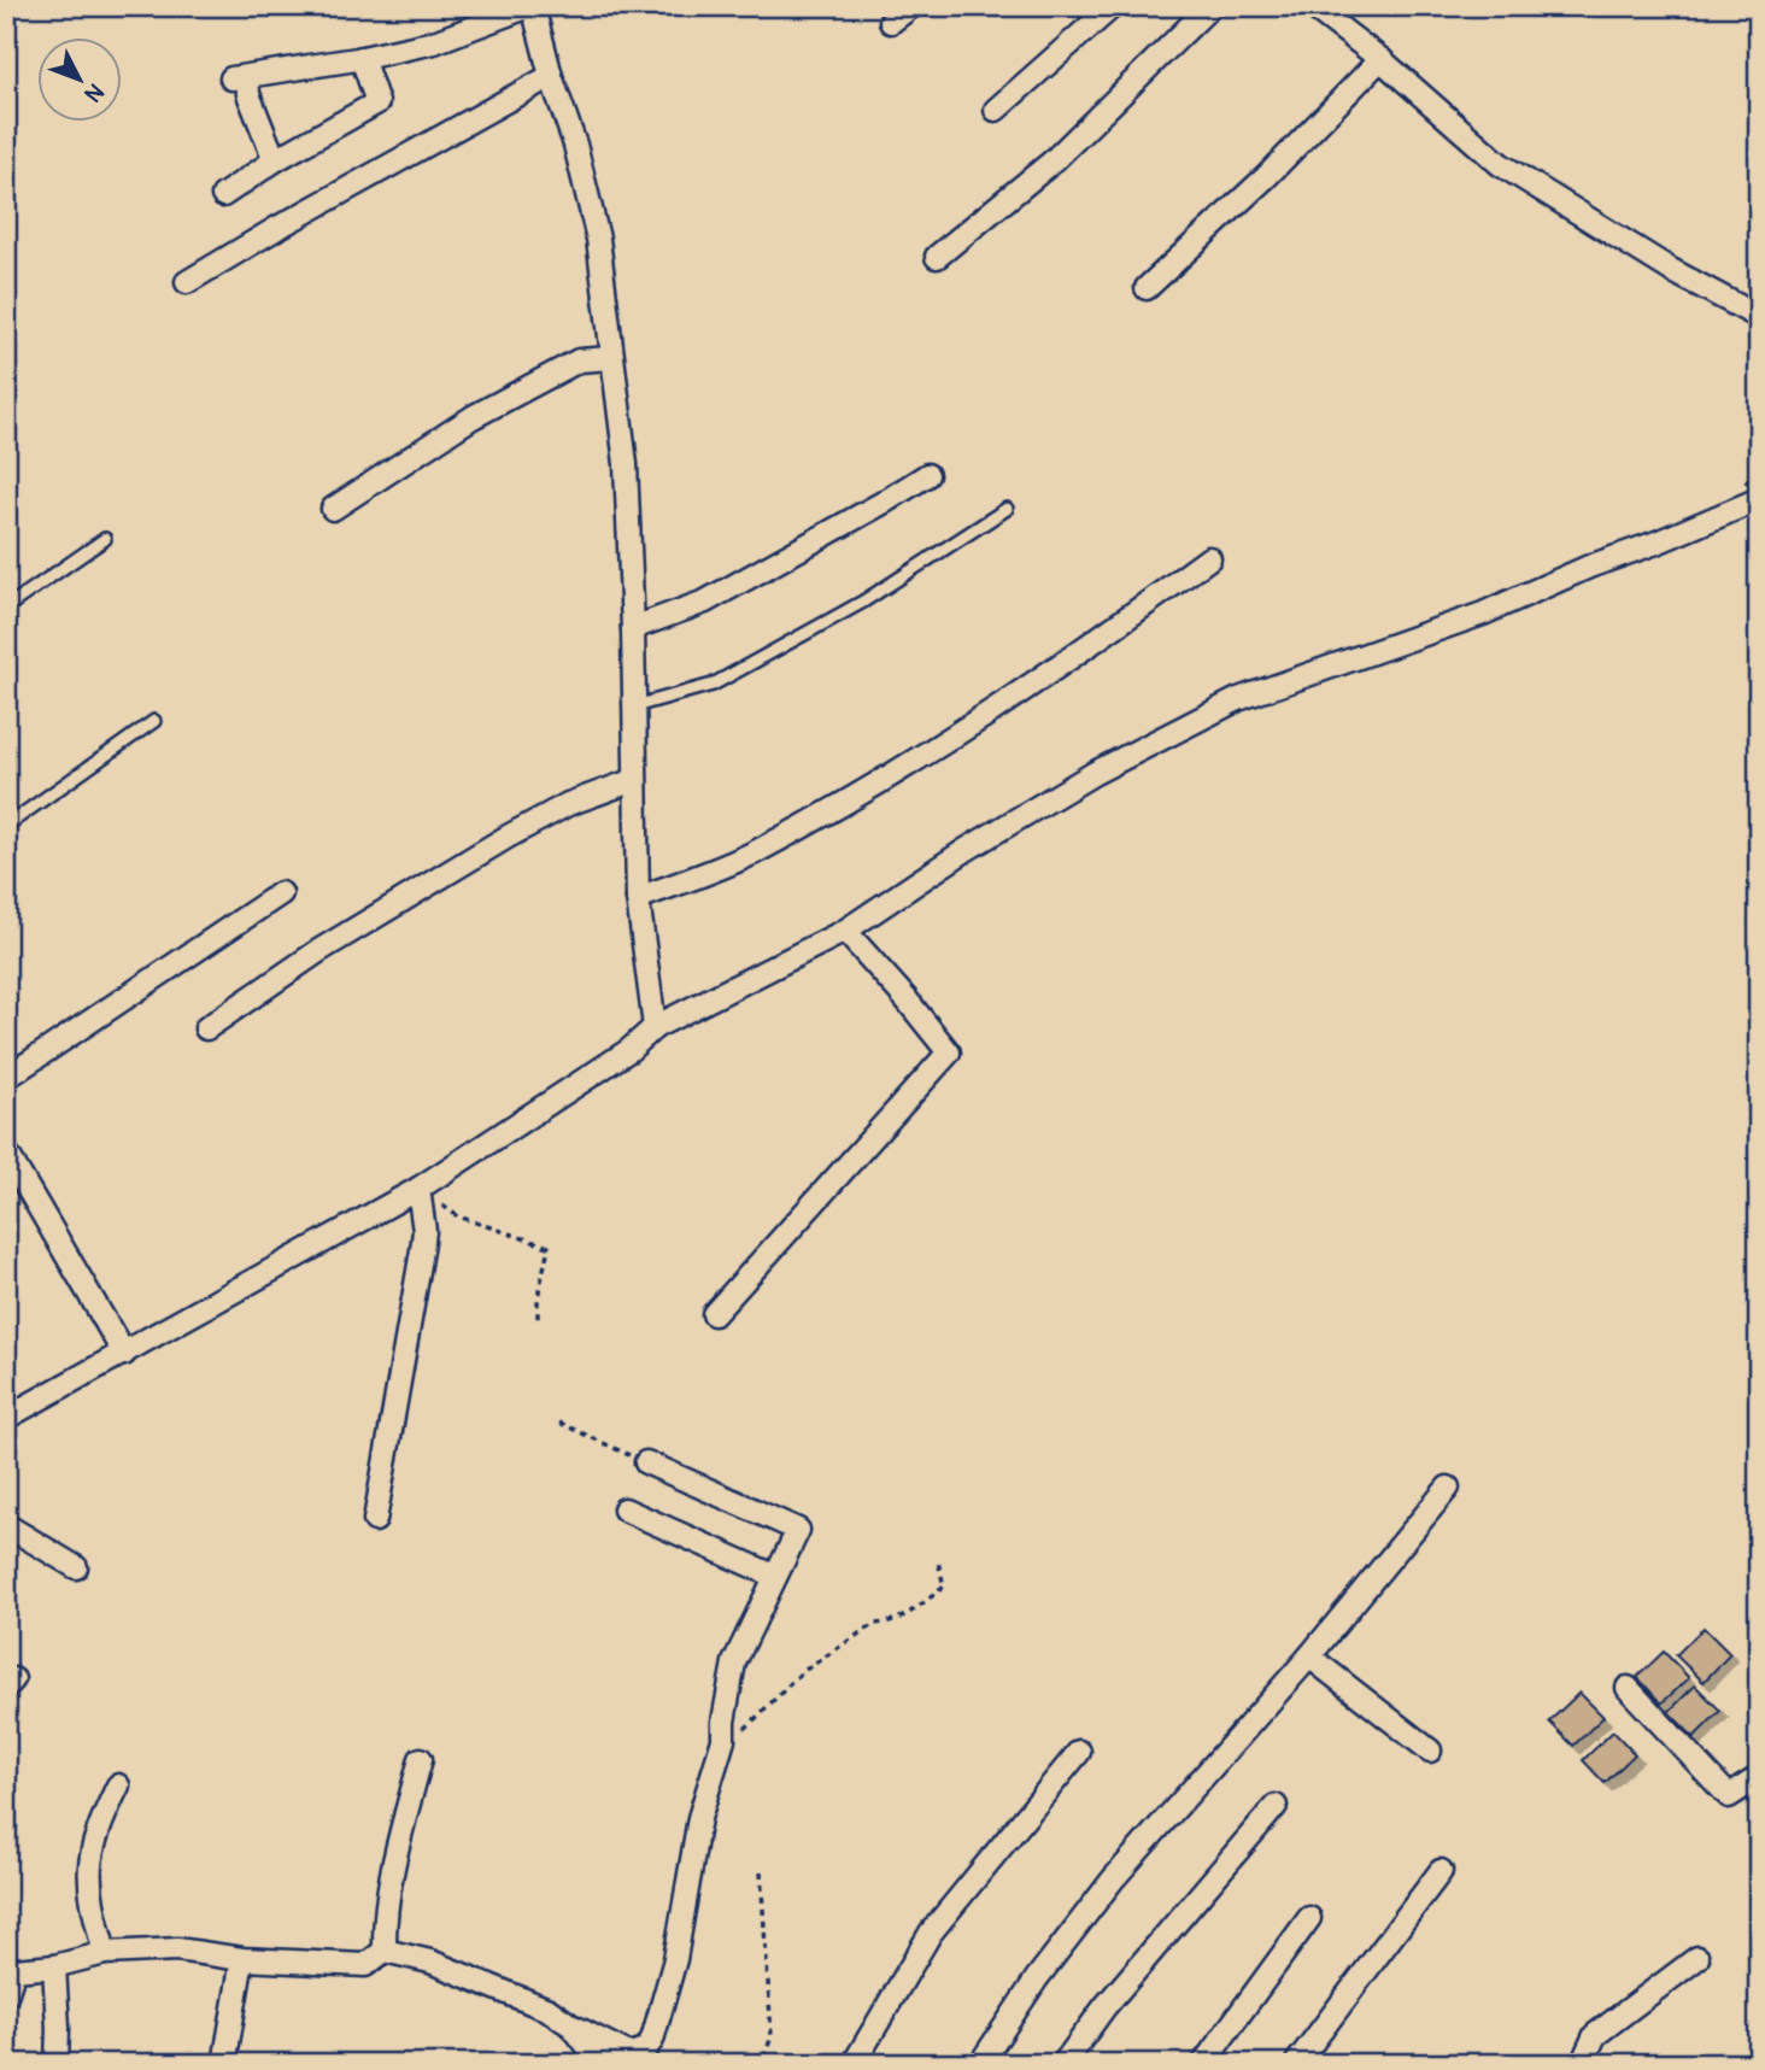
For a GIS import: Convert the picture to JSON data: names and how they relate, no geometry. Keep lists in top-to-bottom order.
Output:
{
  "north": "bottom right"
}
